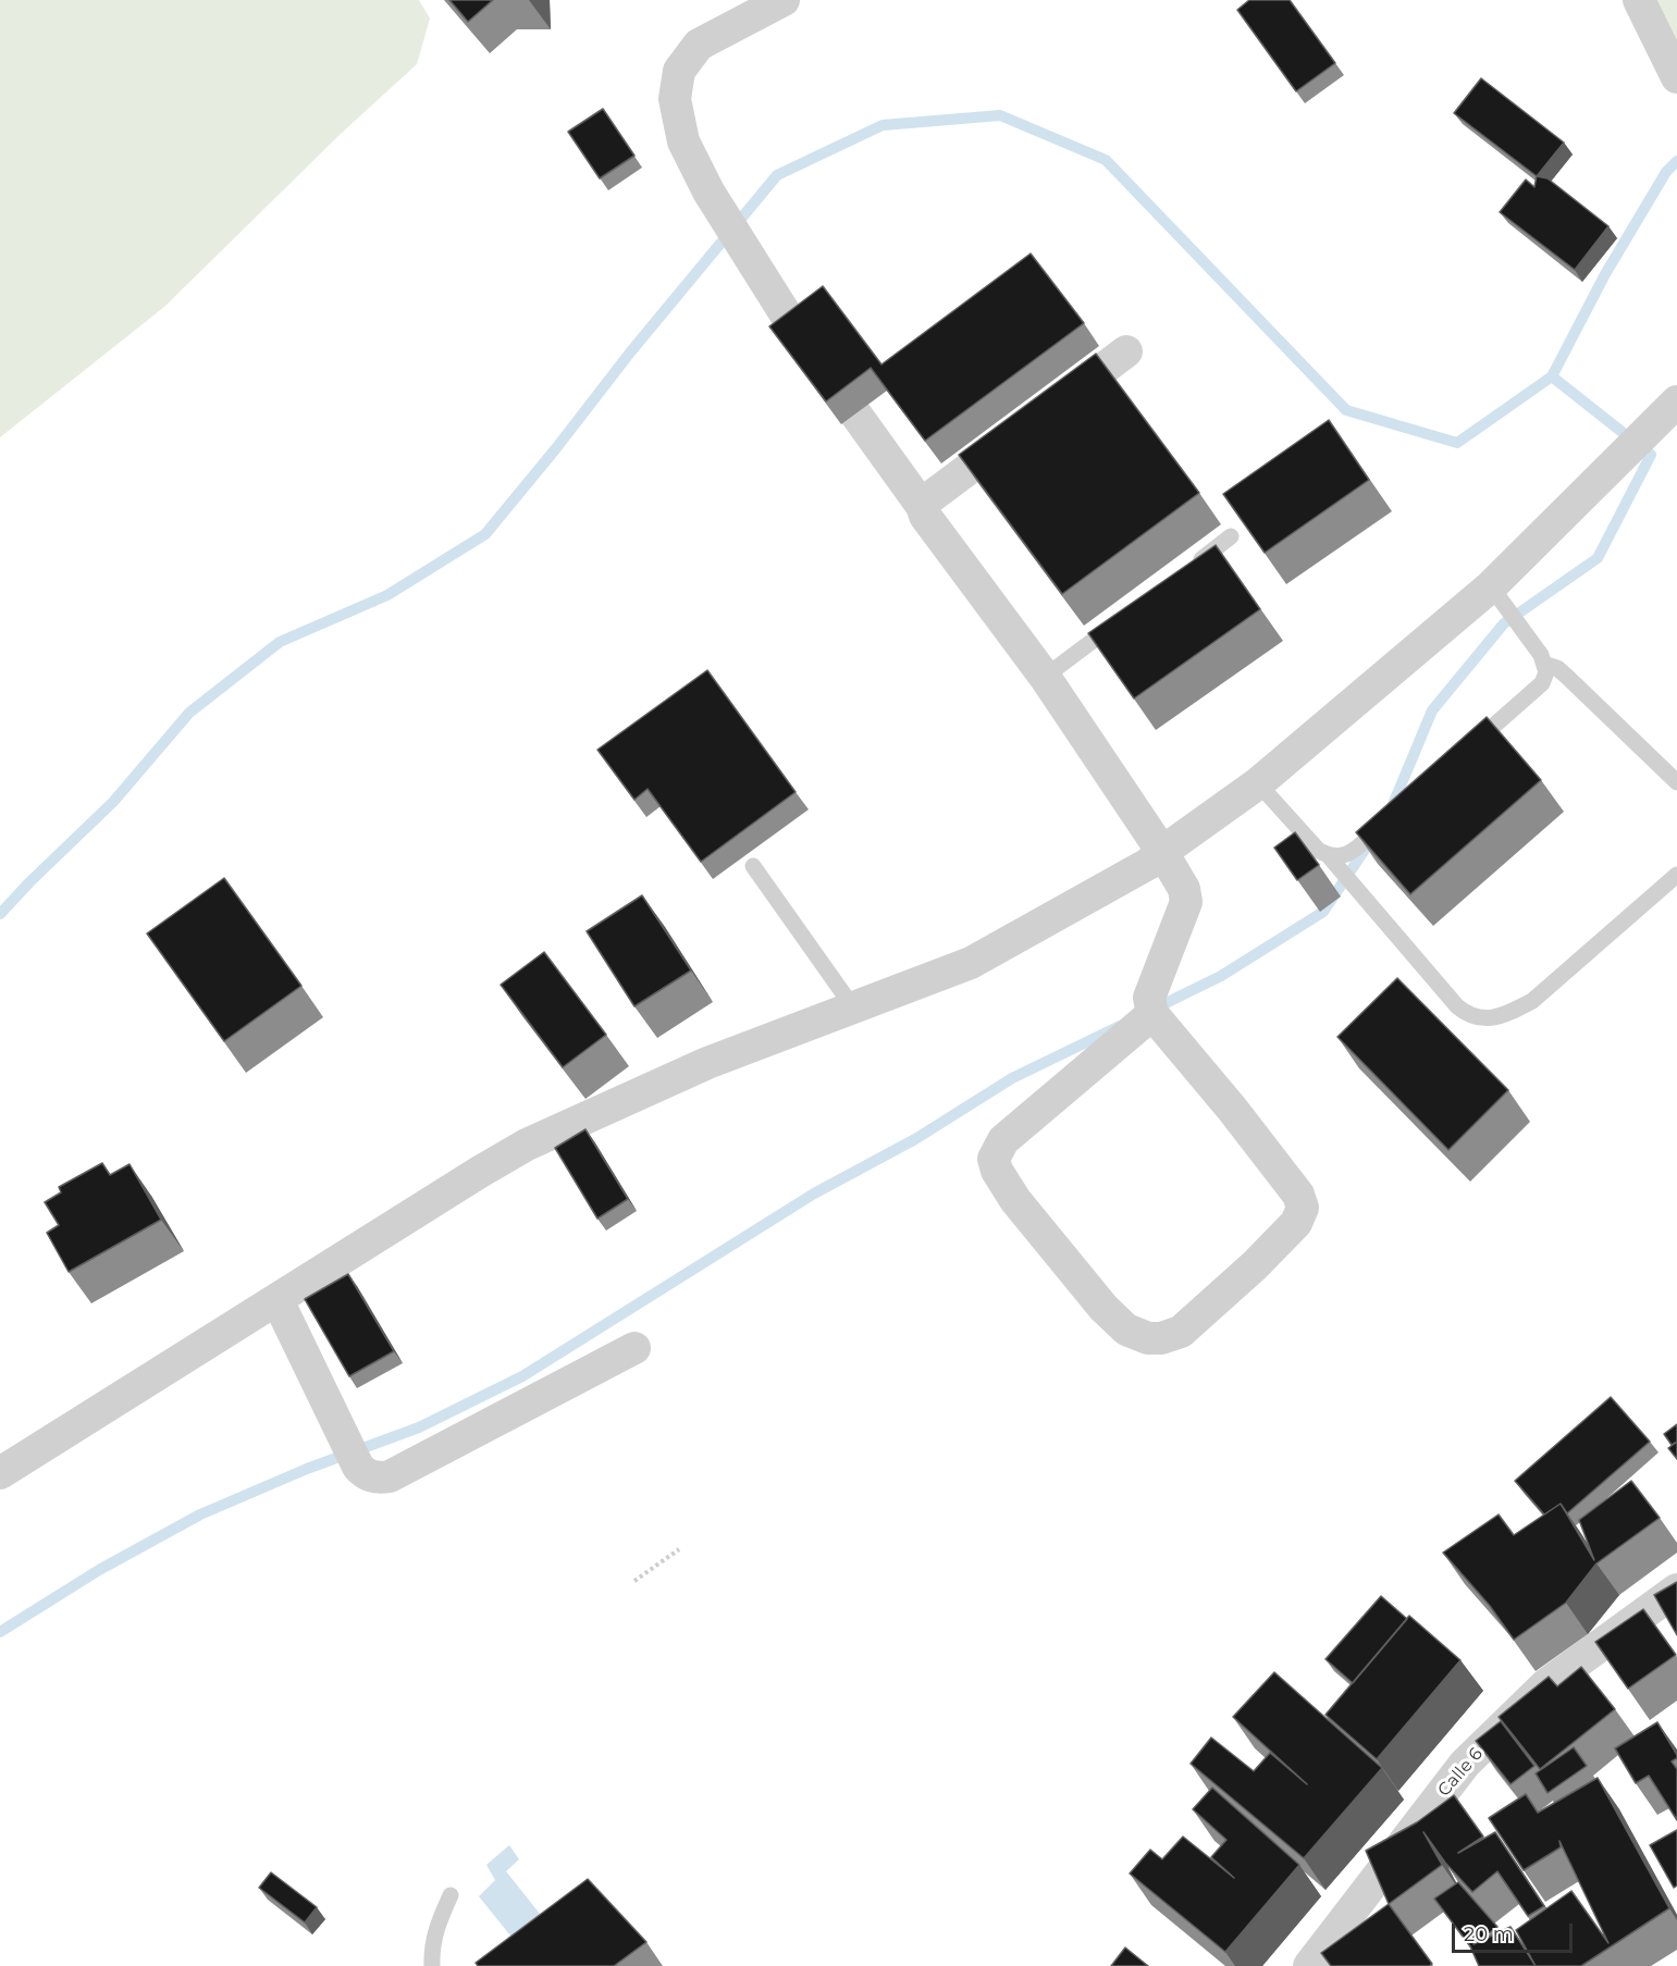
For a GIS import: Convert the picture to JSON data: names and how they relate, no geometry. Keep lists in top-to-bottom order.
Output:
{
  "streets": {
    "street": ["Calle 6"]
  },
  "scale_bar": "20 m"
}
